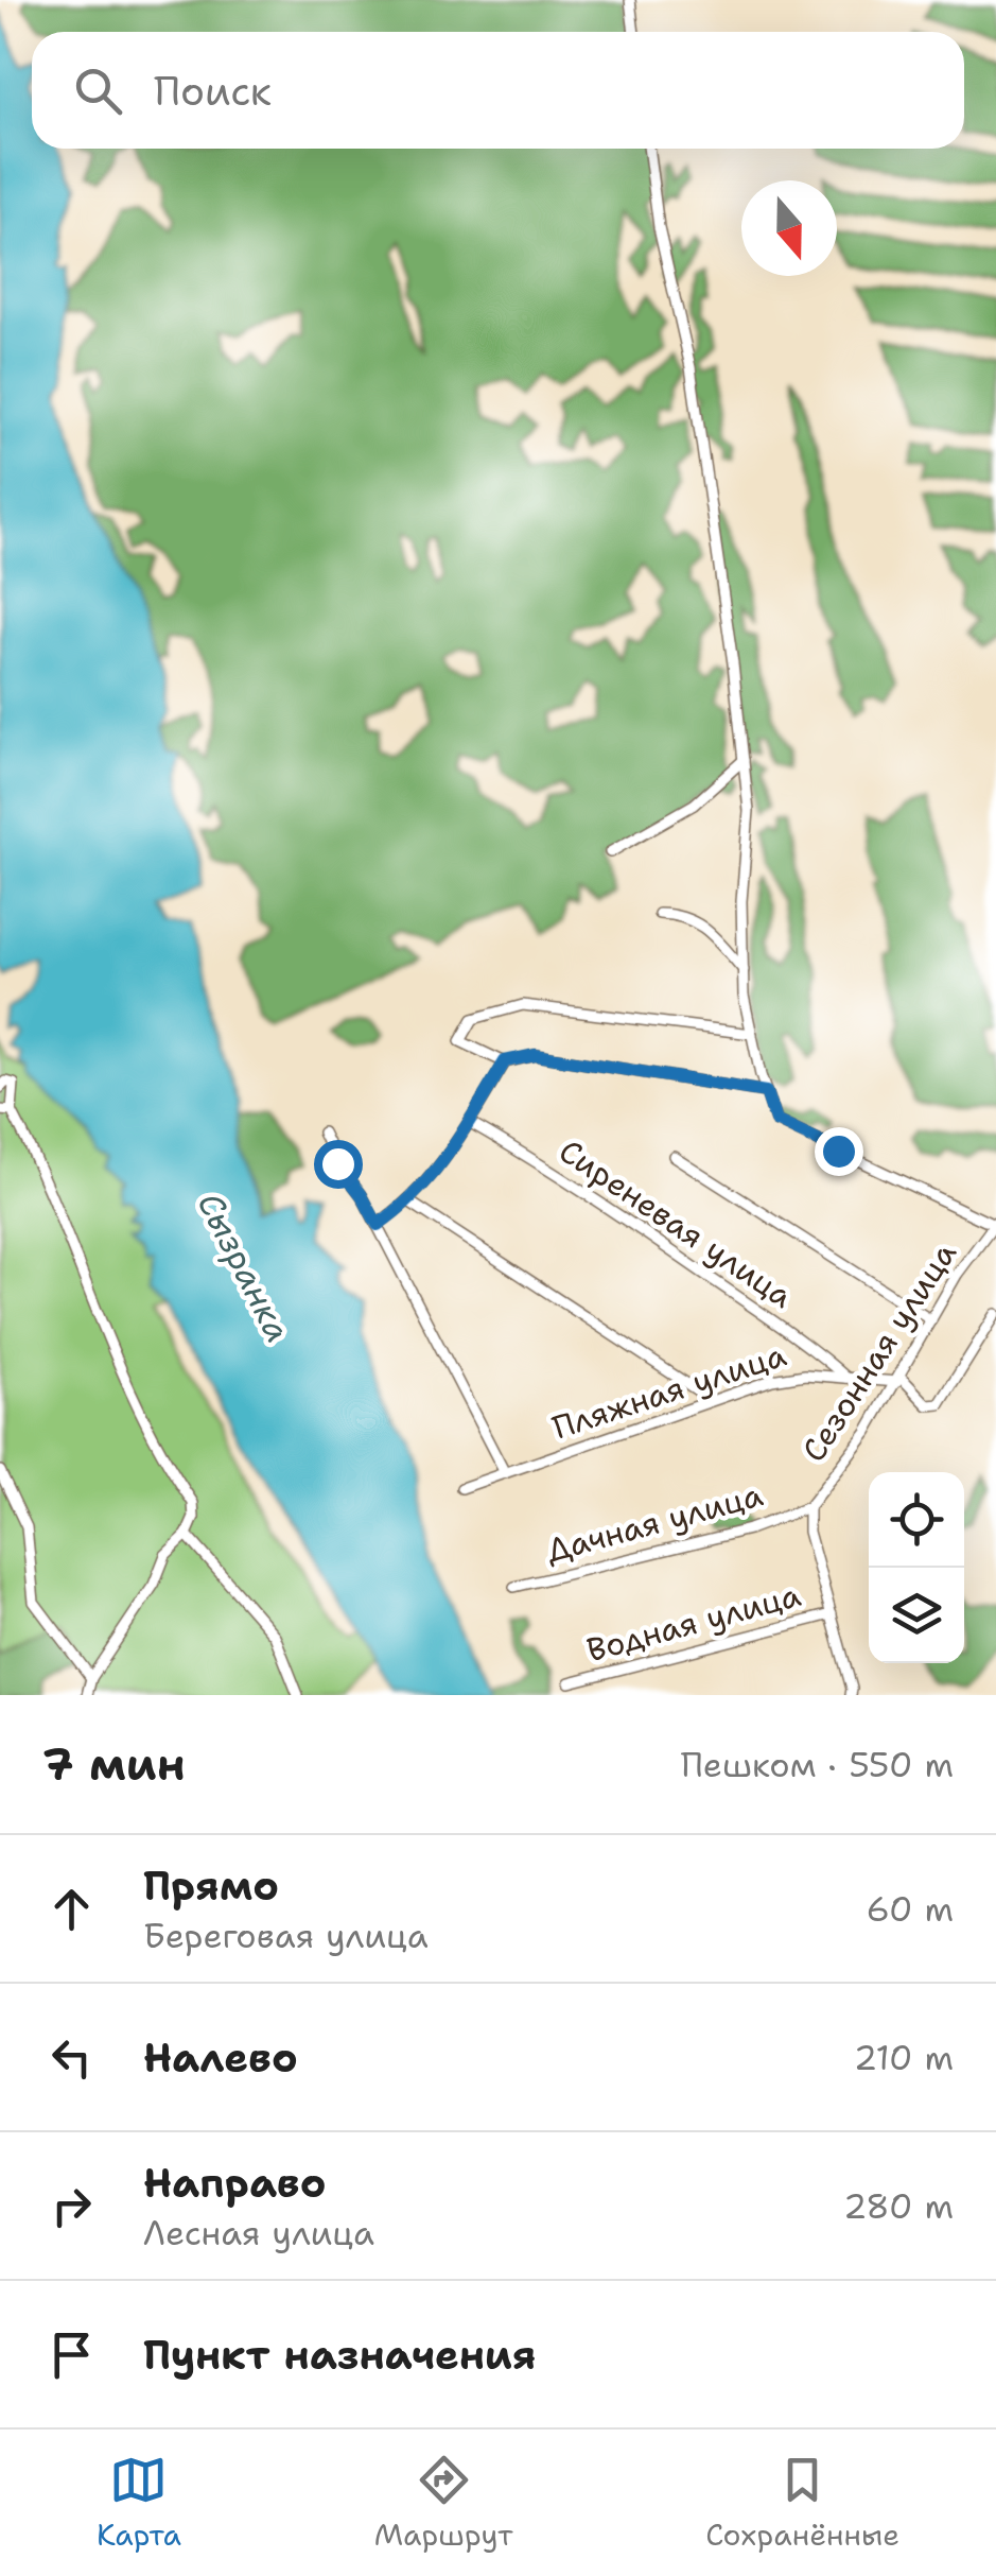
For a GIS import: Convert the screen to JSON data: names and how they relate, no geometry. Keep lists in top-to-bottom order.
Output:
{
  "streets": {
    "street": [
      "Сиреневая улица",
      "Сезонная улица",
      "Пляжная улица",
      "Дачная улица",
      "Водная улица"
    ]
  },
  "crossings": [
    ["Сиреневая улица", "Пляжная улица"],
    ["Сезонная улица", "Пляжная улица"],
    ["Сезонная улица", "Дачная улица"]
  ],
  "water": ["Сызранка"],
  "north": "bottom",
  "page": {
    "search": "Поиск",
    "heading": ["7 мин", "Пешком · 550 m"],
    "list": [
      ["Прямо", "Береговая улица", "60 m"],
      ["Налево", "210 m"],
      ["Направо", "Лесная улица", "280 m"],
      "Пункт назначения"
    ],
    "nav": ["Карта", "Маршрут", "Сохранённые"]
  }
}
